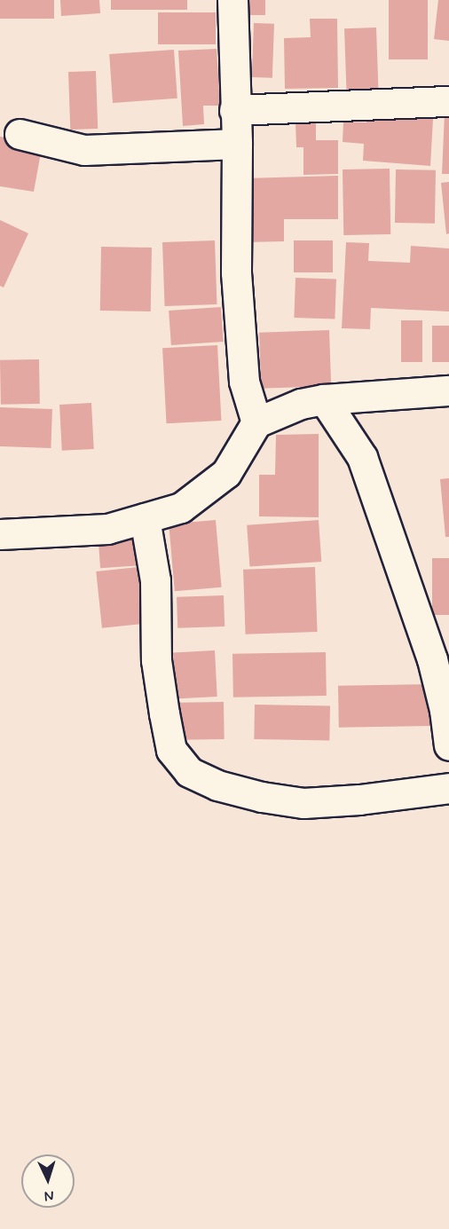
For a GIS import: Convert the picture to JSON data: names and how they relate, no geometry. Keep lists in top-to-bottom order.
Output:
{
  "north": "bottom"
}
